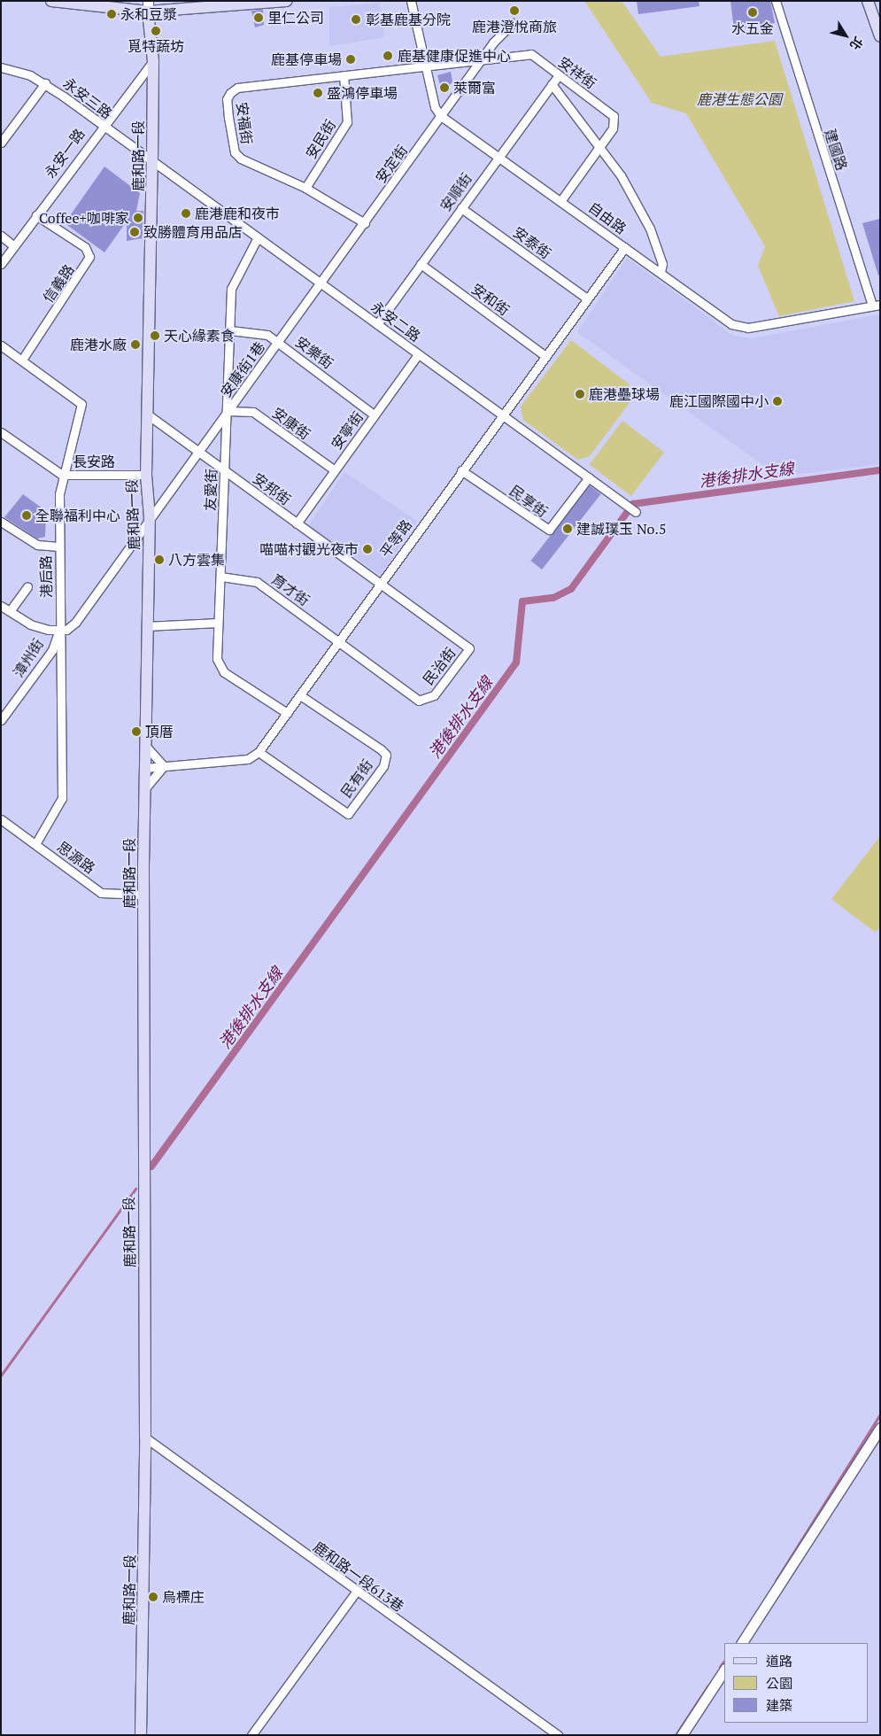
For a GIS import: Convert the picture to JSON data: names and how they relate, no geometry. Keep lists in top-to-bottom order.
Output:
{
  "streets": {
    "main road": ["鹿和路一段"],
    "street": [
      "安祥街",
      "永安三路",
      "安福街",
      "安民街",
      "建國路",
      "永安一路",
      "安定街",
      "安順街",
      "自由路",
      "安泰街",
      "信義路",
      "安和街",
      "永安二路",
      "安樂街",
      "安康街1巷",
      "安康街",
      "安寧街",
      "長安路",
      "安邦街",
      "友愛街",
      "民享街",
      "平等路",
      "港后路",
      "育才街",
      "漳州街",
      "民治街",
      "民有街",
      "思源路",
      "鹿和路一段613巷"
    ]
  },
  "crossings": [
    ["安祥街", "安福街"],
    ["安祥街", "安定街"],
    ["安祥街", "安順街"],
    ["安祥街", "自由路"],
    ["永安三路", "永安一路"],
    ["永安三路", "鹿和路一段"],
    ["永安三路", "永安二路"],
    ["安福街", "安民街"],
    ["安福街", "安定街"],
    ["建國路", "自由路"],
    ["永安一路", "鹿和路一段"],
    ["永安一路", "信義路"],
    ["鹿和路一段", "永安二路"],
    ["鹿和路一段", "安康街1巷"],
    ["鹿和路一段", "長安路"],
    ["鹿和路一段", "安邦街"],
    ["鹿和路一段", "思源路"],
    ["鹿和路一段", "鹿和路一段613巷"],
    ["安定街", "自由路"],
    ["安定街", "永安二路"],
    ["安定街", "安康街1巷"],
    ["安順街", "自由路"],
    ["安順街", "安泰街"],
    ["安順街", "安和街"],
    ["安順街", "永安二路"],
    ["自由路", "平等路"],
    ["安泰街", "平等路"],
    ["信義路", "港后路"],
    ["安和街", "平等路"],
    ["永安二路", "安康街1巷"],
    ["永安二路", "安寧街"],
    ["永安二路", "友愛街"],
    ["永安二路", "民享街"],
    ["永安二路", "平等路"],
    ["安樂街", "安康街1巷"],
    ["安樂街", "安寧街"],
    ["安樂街", "友愛街"],
    ["安康街1巷", "安康街"],
    ["安康街1巷", "安邦街"],
    ["安康街1巷", "友愛街"],
    ["安康街1巷", "港后路"],
    ["安康街1巷", "漳州街"],
    ["安康街", "安寧街"],
    ["安康街", "友愛街"],
    ["安寧街", "安邦街"],
    ["長安路", "港后路"],
    ["安邦街", "友愛街"],
    ["安邦街", "平等路"],
    ["安邦街", "民治街"],
    ["友愛街", "平等路"],
    ["友愛街", "育才街"],
    ["民享街", "平等路"],
    ["平等路", "育才街"],
    ["平等路", "民治街"],
    ["平等路", "民有街"],
    ["港后路", "漳州街"],
    ["港后路", "思源路"],
    ["育才街", "民治街"]
  ],
  "water": ["港後排水支線"],
  "parks": ["鹿港生態公園"],
  "places": [
    "鹿港澄悅商旅",
    "水五金",
    "永和豆漿",
    "里仁公司",
    "彰基鹿基分院",
    "覓特蔬坊",
    "鹿基健康促進中心",
    "鹿基停車場",
    "萊爾富",
    "盛鴻停車場",
    "鹿港鹿和夜市",
    "Coffee+咖啡家",
    "致勝體育用品店",
    "天心緣素食",
    "鹿港水廠",
    "鹿港壘球場",
    "鹿江國際國中小",
    "全聯福利中心",
    "建誠璞玉 No.5",
    "喵喵村觀光夜市",
    "八方雲集",
    "頂厝",
    "烏標庄"
  ],
  "legend": ["道路", "公園", "建築"],
  "north": "bottom right"
}
